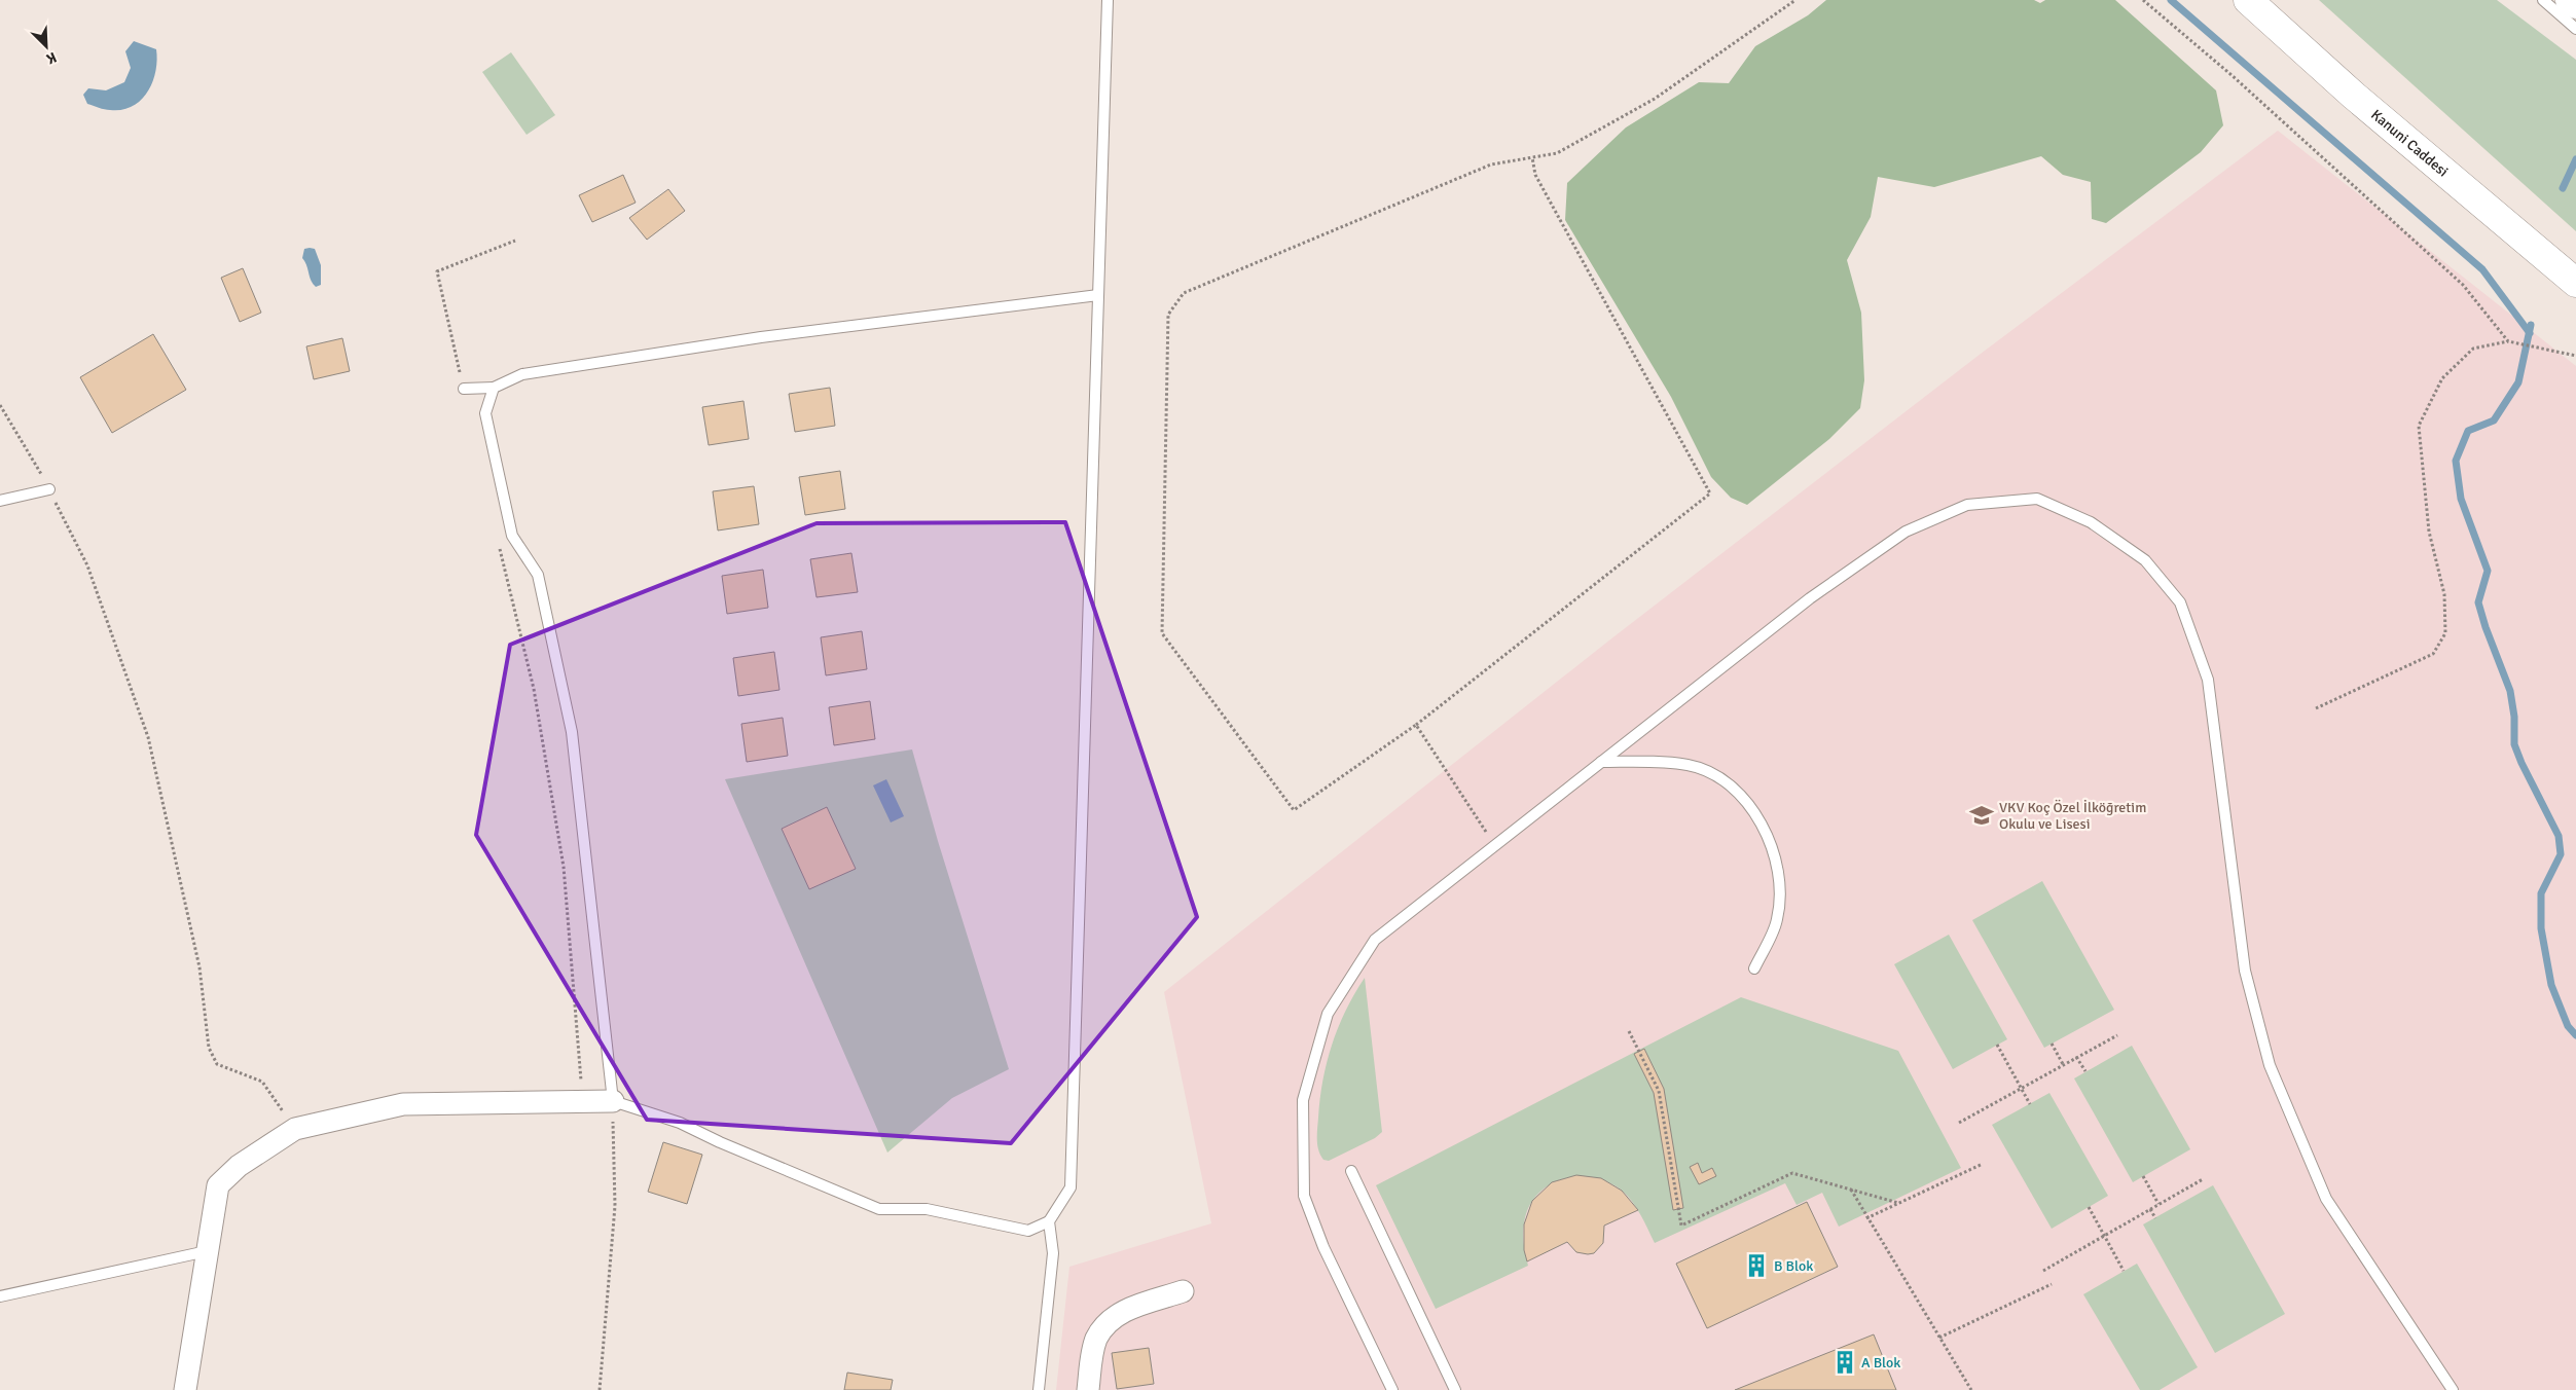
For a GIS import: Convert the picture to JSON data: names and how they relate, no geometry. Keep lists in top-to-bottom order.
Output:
{
  "streets": {
    "main road": ["Kanuni Caddesi"]
  },
  "places": {
    "school or university": ["VKV Koç Özel İlköğretim Okulu ve Lisesi"],
    "building": ["B Blok", "A Blok"]
  },
  "north": "bottom right"
}
